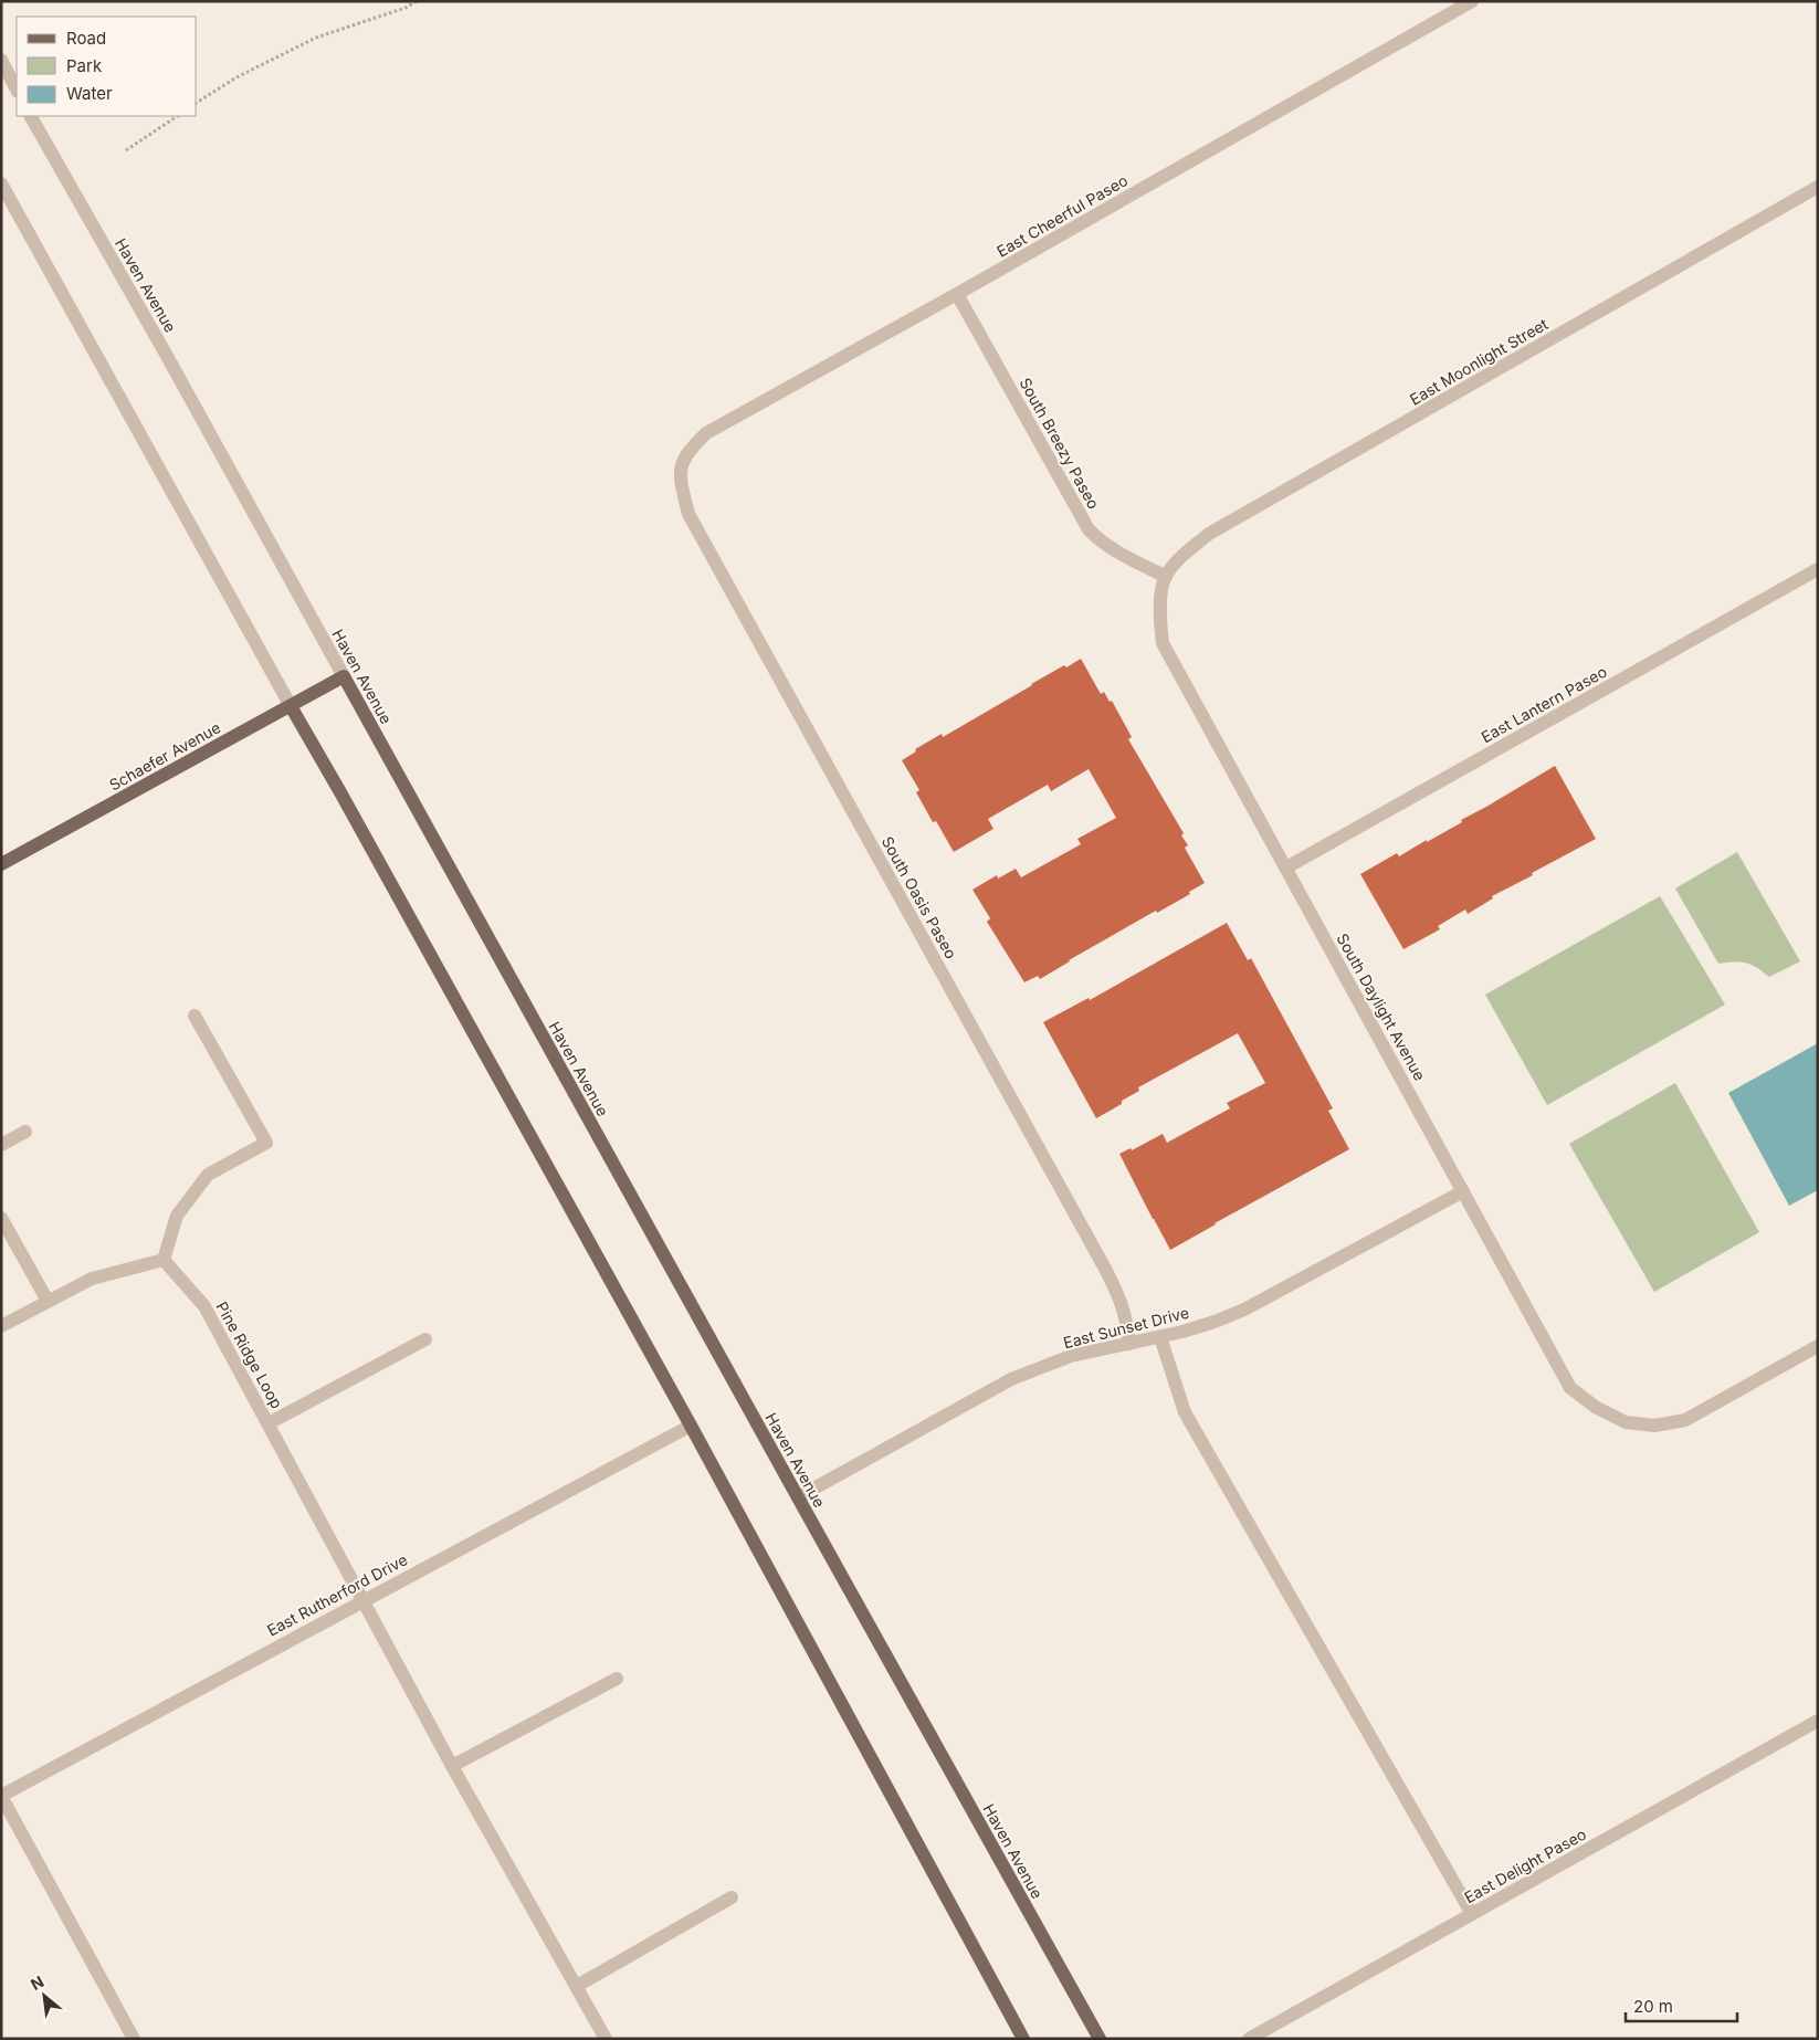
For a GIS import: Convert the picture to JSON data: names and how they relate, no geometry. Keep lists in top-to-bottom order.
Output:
{
  "streets": {
    "main road": ["Haven Avenue", "Schaefer Avenue"],
    "street": [
      "East Cheerful Paseo",
      "East Moonlight Street",
      "South Breezy Paseo",
      "East Lantern Paseo",
      "South Oasis Paseo",
      "South Daylight Avenue",
      "East Sunset Drive",
      "Pine Ridge Loop",
      "East Rutherford Drive",
      "East Delight Paseo"
    ]
  },
  "crossings": [
    ["East Cheerful Paseo", "South Breezy Paseo"],
    ["East Cheerful Paseo", "South Oasis Paseo"],
    ["Haven Avenue", "Schaefer Avenue"],
    ["Haven Avenue", "East Sunset Drive"],
    ["East Moonlight Street", "South Breezy Paseo"],
    ["East Moonlight Street", "South Daylight Avenue"],
    ["South Breezy Paseo", "South Daylight Avenue"],
    ["East Lantern Paseo", "South Daylight Avenue"],
    ["South Oasis Paseo", "East Sunset Drive"],
    ["South Daylight Avenue", "East Sunset Drive"],
    ["Pine Ridge Loop", "East Rutherford Drive"]
  ],
  "legend": ["Road", "Park", "Water"],
  "scale_bar": "20 m",
  "north": "top left"
}
